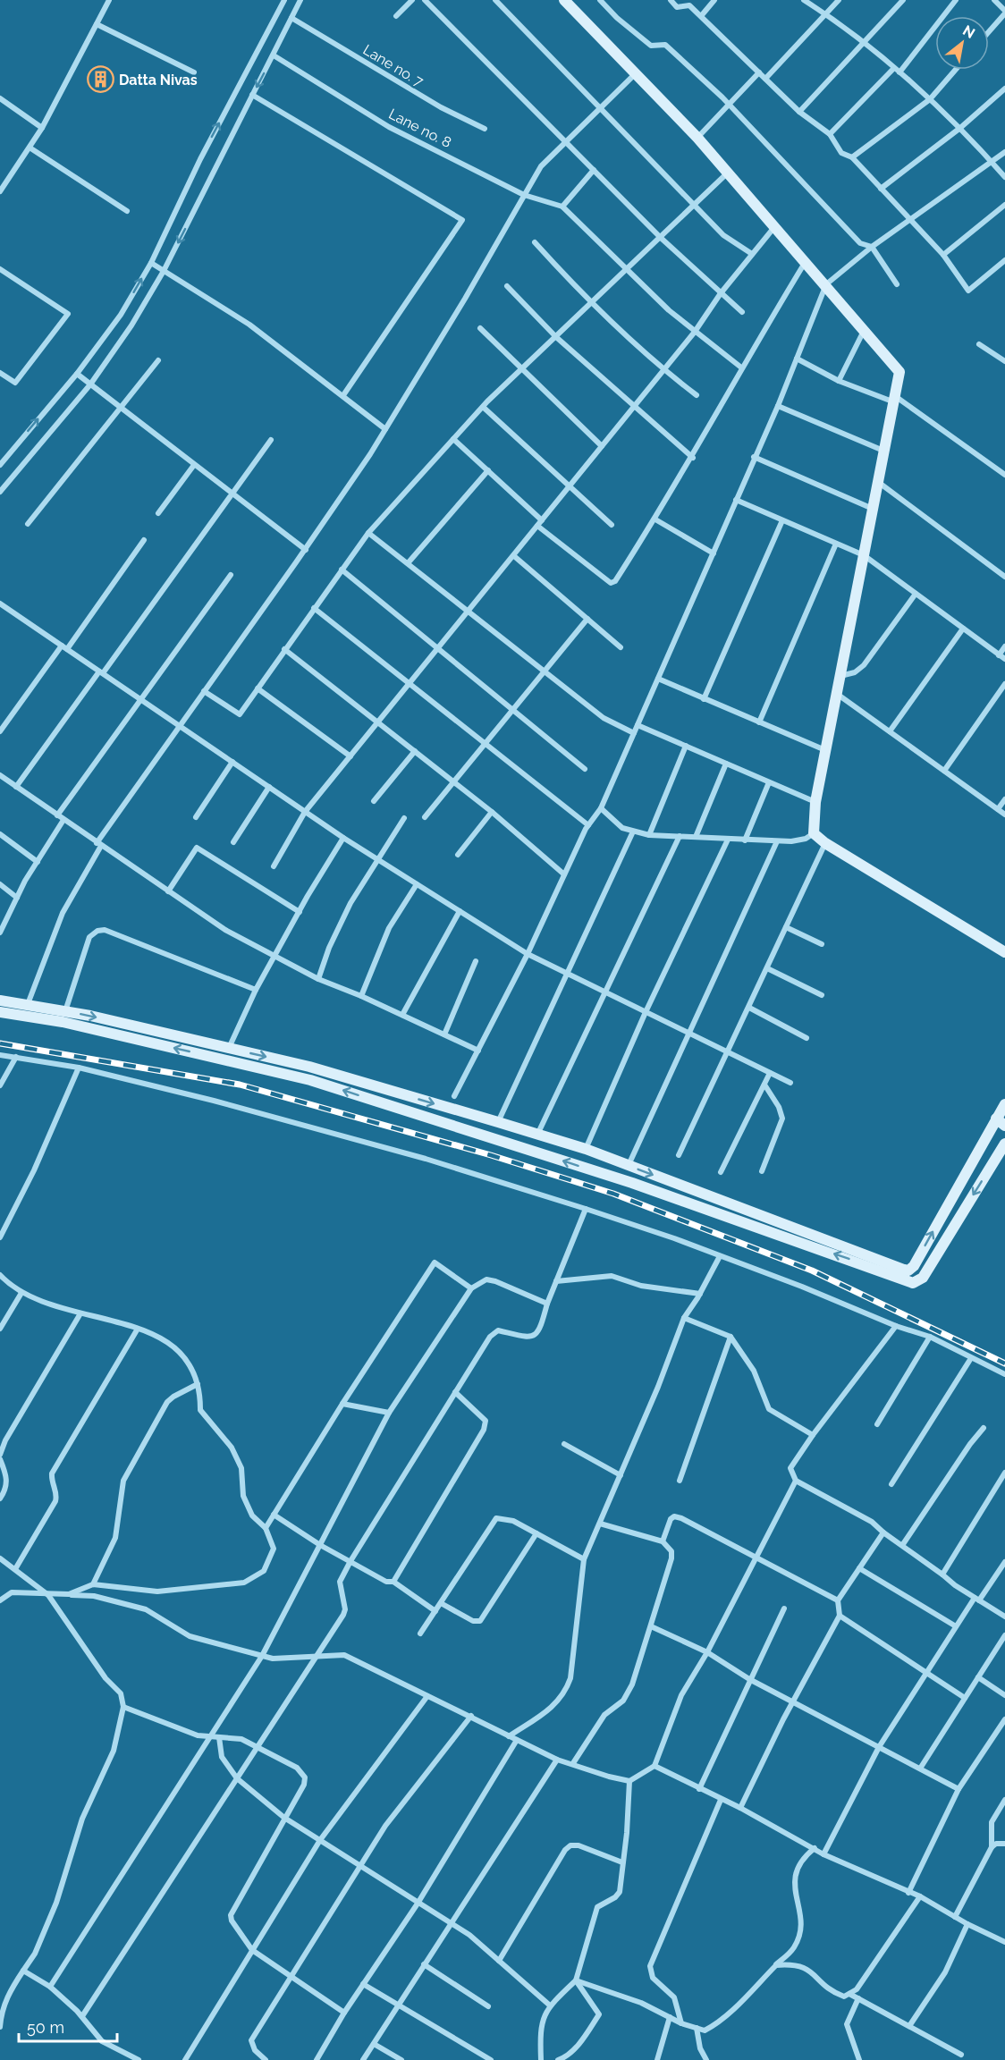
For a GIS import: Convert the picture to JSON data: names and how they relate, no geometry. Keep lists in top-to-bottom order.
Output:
{
  "streets": {
    "street": ["Lane no. 7", "Lane no. 8"]
  },
  "places": {
    "building": ["Datta Nivas"]
  },
  "scale_bar": "50 m",
  "north": "top right"
}
